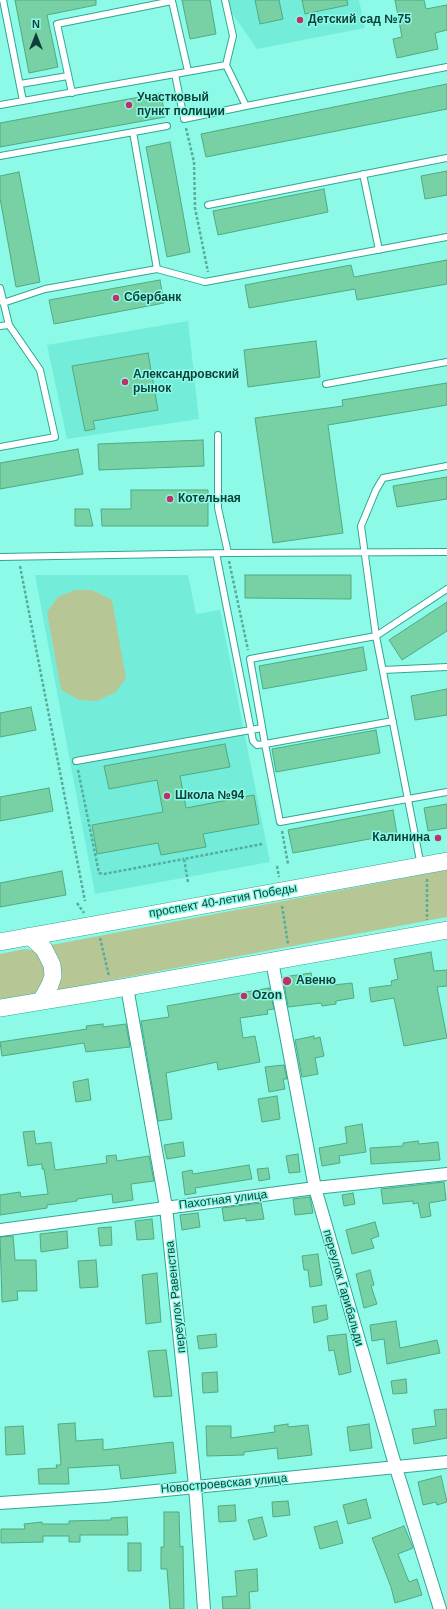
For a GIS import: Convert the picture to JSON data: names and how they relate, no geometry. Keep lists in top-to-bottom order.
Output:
{
  "streets": {
    "main road": ["проспект 40-летия Победы"],
    "street": [
      "Пахотная улица",
      "переулок Гарибальди",
      "переулок Равенства",
      "Новостроевская улица"
    ]
  },
  "crossings": [
    ["Пахотная улица", "переулок Гарибальди"],
    ["Пахотная улица", "переулок Равенства"],
    ["переулок Гарибальди", "Новостроевская улица"],
    ["переулок Равенства", "Новостроевская улица"]
  ],
  "places": [
    "Детский сад №75",
    "Участковый пункт полиции",
    "Сбербанк",
    "Александровский рынок",
    "Котельная",
    "Школа №94",
    "Калинина",
    "Авеню",
    "Ozon"
  ],
  "north": "top"
}
